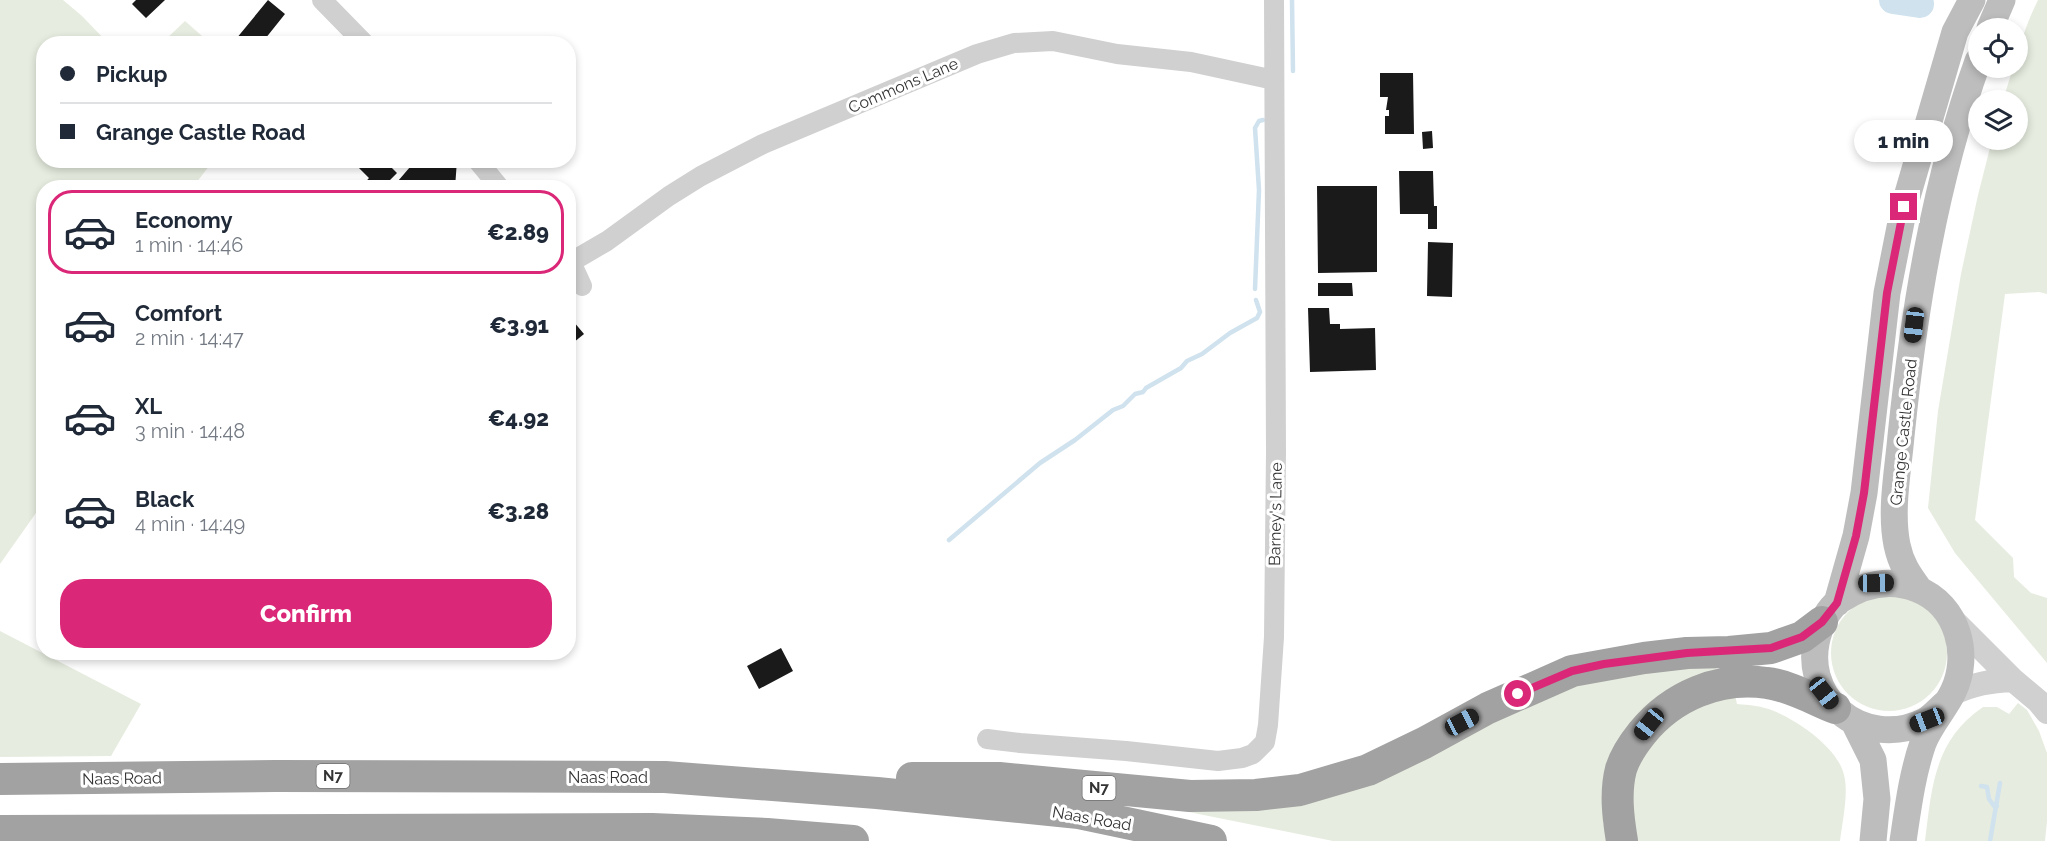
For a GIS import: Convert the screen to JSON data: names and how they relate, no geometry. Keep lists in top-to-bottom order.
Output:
{
  "streets": {
    "highway": ["N7", "Naas Road"],
    "main road": ["Grange Castle Road"],
    "street": ["Commons Lane", "Barney's Lane"]
  },
  "crossings": [
    ["Commons Lane", "Barney's Lane"],
    ["Grange Castle Road", "N7"],
    ["N7", "Naas Road"]
  ],
  "page": {
    "banner": ["Pickup", "Grange Castle Road"],
    "bubble": "1 min",
    "list": [
      {
        "name": "Economy",
        "note": "1 min · 14:46",
        "value": "€2.89"
      },
      {
        "name": "Comfort",
        "note": "2 min · 14:47",
        "value": "€3.91"
      },
      {
        "name": "XL",
        "note": "3 min · 14:48",
        "value": "€4.92"
      },
      {
        "name": "Black",
        "note": "4 min · 14:49",
        "value": "€3.28"
      }
    ],
    "buttons": "Confirm"
  }
}
